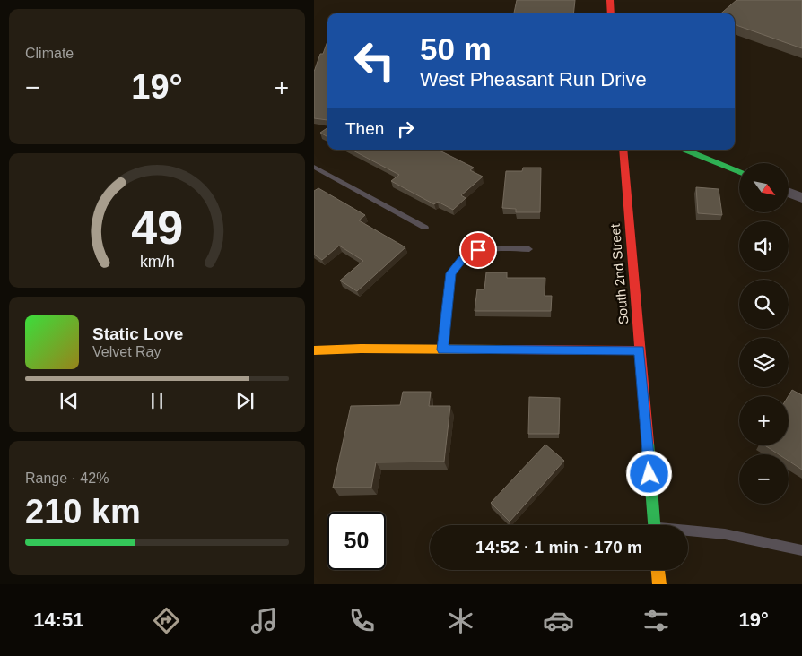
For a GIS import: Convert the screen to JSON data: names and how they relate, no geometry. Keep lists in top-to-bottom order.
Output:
{
  "streets": {
    "main road": ["South 2nd Street"]
  },
  "north": "bottom right",
  "page": {
    "tile": [
      "Climate",
      ["Range · 42%", "210 km"]
    ],
    "turn": ["50 m", "West Pheasant Run Drive"],
    "heat": ["−", "19°", "+"],
    "then": "Then",
    "map_buttons": ["+", "−"],
    "song": ["Static Love", "Velvet Ray"],
    "limit": "50",
    "trip": "14:52 · 1 min · 170 m",
    "tabs": ["14:51", "19°"],
    "gauge": ["49", "km/h"]
  }
}
